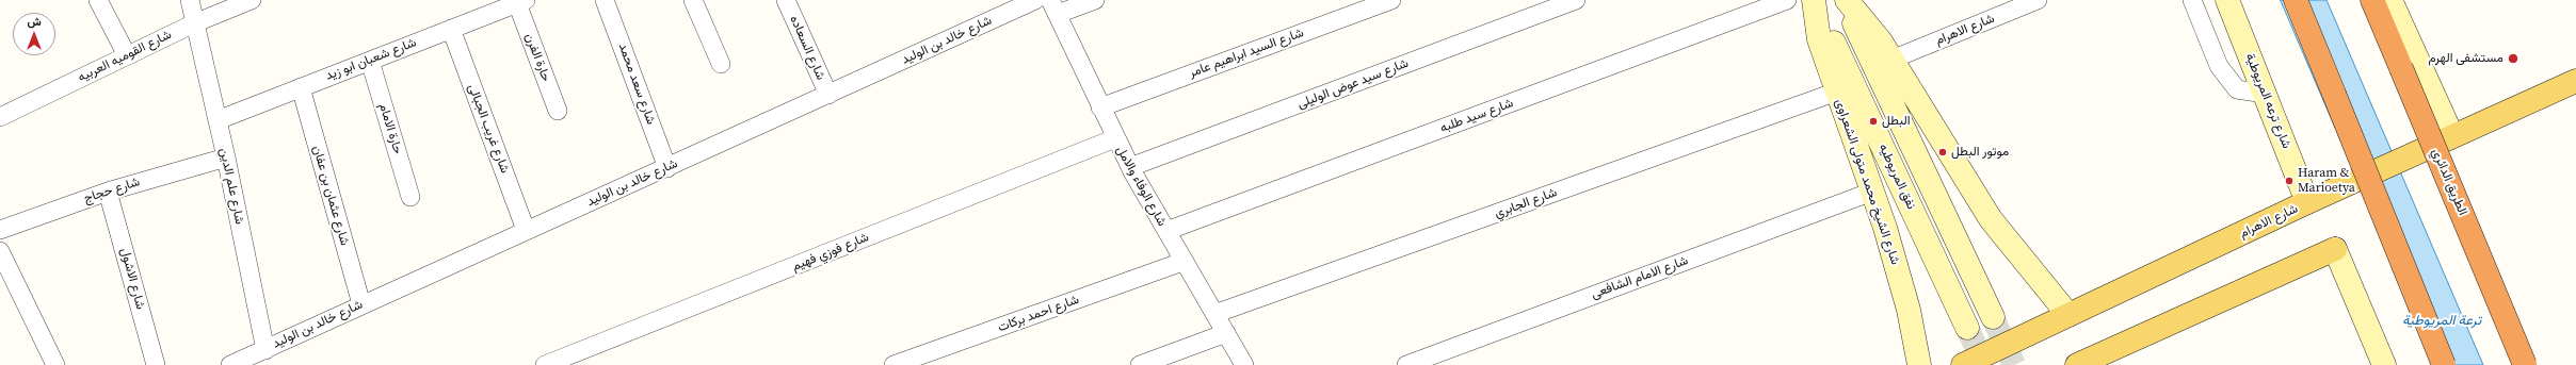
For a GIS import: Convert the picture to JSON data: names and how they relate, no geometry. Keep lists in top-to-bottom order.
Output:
{
  "streets": {
    "highway": ["الطريق الدائري"],
    "main road": [
      "شارع الاهرام",
      "شارع ترعه المريوطية",
      "نفق المريوطيه",
      "شارع الشيخ محمد متولى الشعراوى"
    ],
    "street": [
      "شارع خالد بن الوليد",
      "شارع السعاده",
      "شارع السيد ابراهيم عامر",
      "شارع القوميه العربيه",
      "حارة الفرن",
      "شارع شعبان ابو زيد",
      "شارع سعد محمد",
      "شارع سيد عوض الوليلى",
      "شارع سيد طلبه",
      "حارة الامام",
      "شارع غريب الجبالى",
      "شارع علم الدين",
      "شارع الوفاء والامل",
      "شارع حجاج",
      "شارع عثمان بن عفان",
      "شارع الجابري",
      "شارع فوزي فهيم",
      "شارع الامام الشافعى",
      "شارع الاشول",
      "شارع احمد بركات"
    ]
  },
  "crossings": [
    ["شارع الاهرام", "شارع ترعه المريوطية"],
    ["شارع خالد بن الوليد", "شارع السعاده"],
    ["شارع خالد بن الوليد", "شارع سعد محمد"],
    ["شارع خالد بن الوليد", "شارع غريب الجبالى"],
    ["شارع خالد بن الوليد", "شارع علم الدين"],
    ["شارع خالد بن الوليد", "شارع عثمان بن عفان"],
    ["شارع السيد ابراهيم عامر", "شارع الوفاء والامل"],
    ["شارع القوميه العربيه", "شارع علم الدين"],
    ["حارة الفرن", "شارع شعبان ابو زيد"],
    ["شارع شعبان ابو زيد", "حارة الامام"],
    ["شارع شعبان ابو زيد", "شارع غريب الجبالى"],
    ["شارع شعبان ابو زيد", "شارع علم الدين"],
    ["شارع شعبان ابو زيد", "شارع عثمان بن عفان"],
    ["شارع سيد عوض الوليلى", "شارع الوفاء والامل"],
    ["شارع سيد طلبه", "شارع الوفاء والامل"],
    ["نفق المريوطيه", "شارع الشيخ محمد متولى الشعراوى"],
    ["شارع الشيخ محمد متولى الشعراوى", "شارع الجابري"],
    ["شارع الشيخ محمد متولى الشعراوى", "شارع الامام الشافعى"],
    ["شارع علم الدين", "شارع حجاج"],
    ["شارع الوفاء والامل", "شارع الجابري"],
    ["شارع الوفاء والامل", "شارع فوزي فهيم"],
    ["شارع الوفاء والامل", "شارع احمد بركات"],
    ["شارع حجاج", "شارع الاشول"]
  ],
  "water": ["ترعة المريوطية"],
  "places": [
    "مستشفى الهرم",
    "البطل",
    "موتور البطل",
    "Haram & Marioetya"
  ],
  "north": "top"
}
